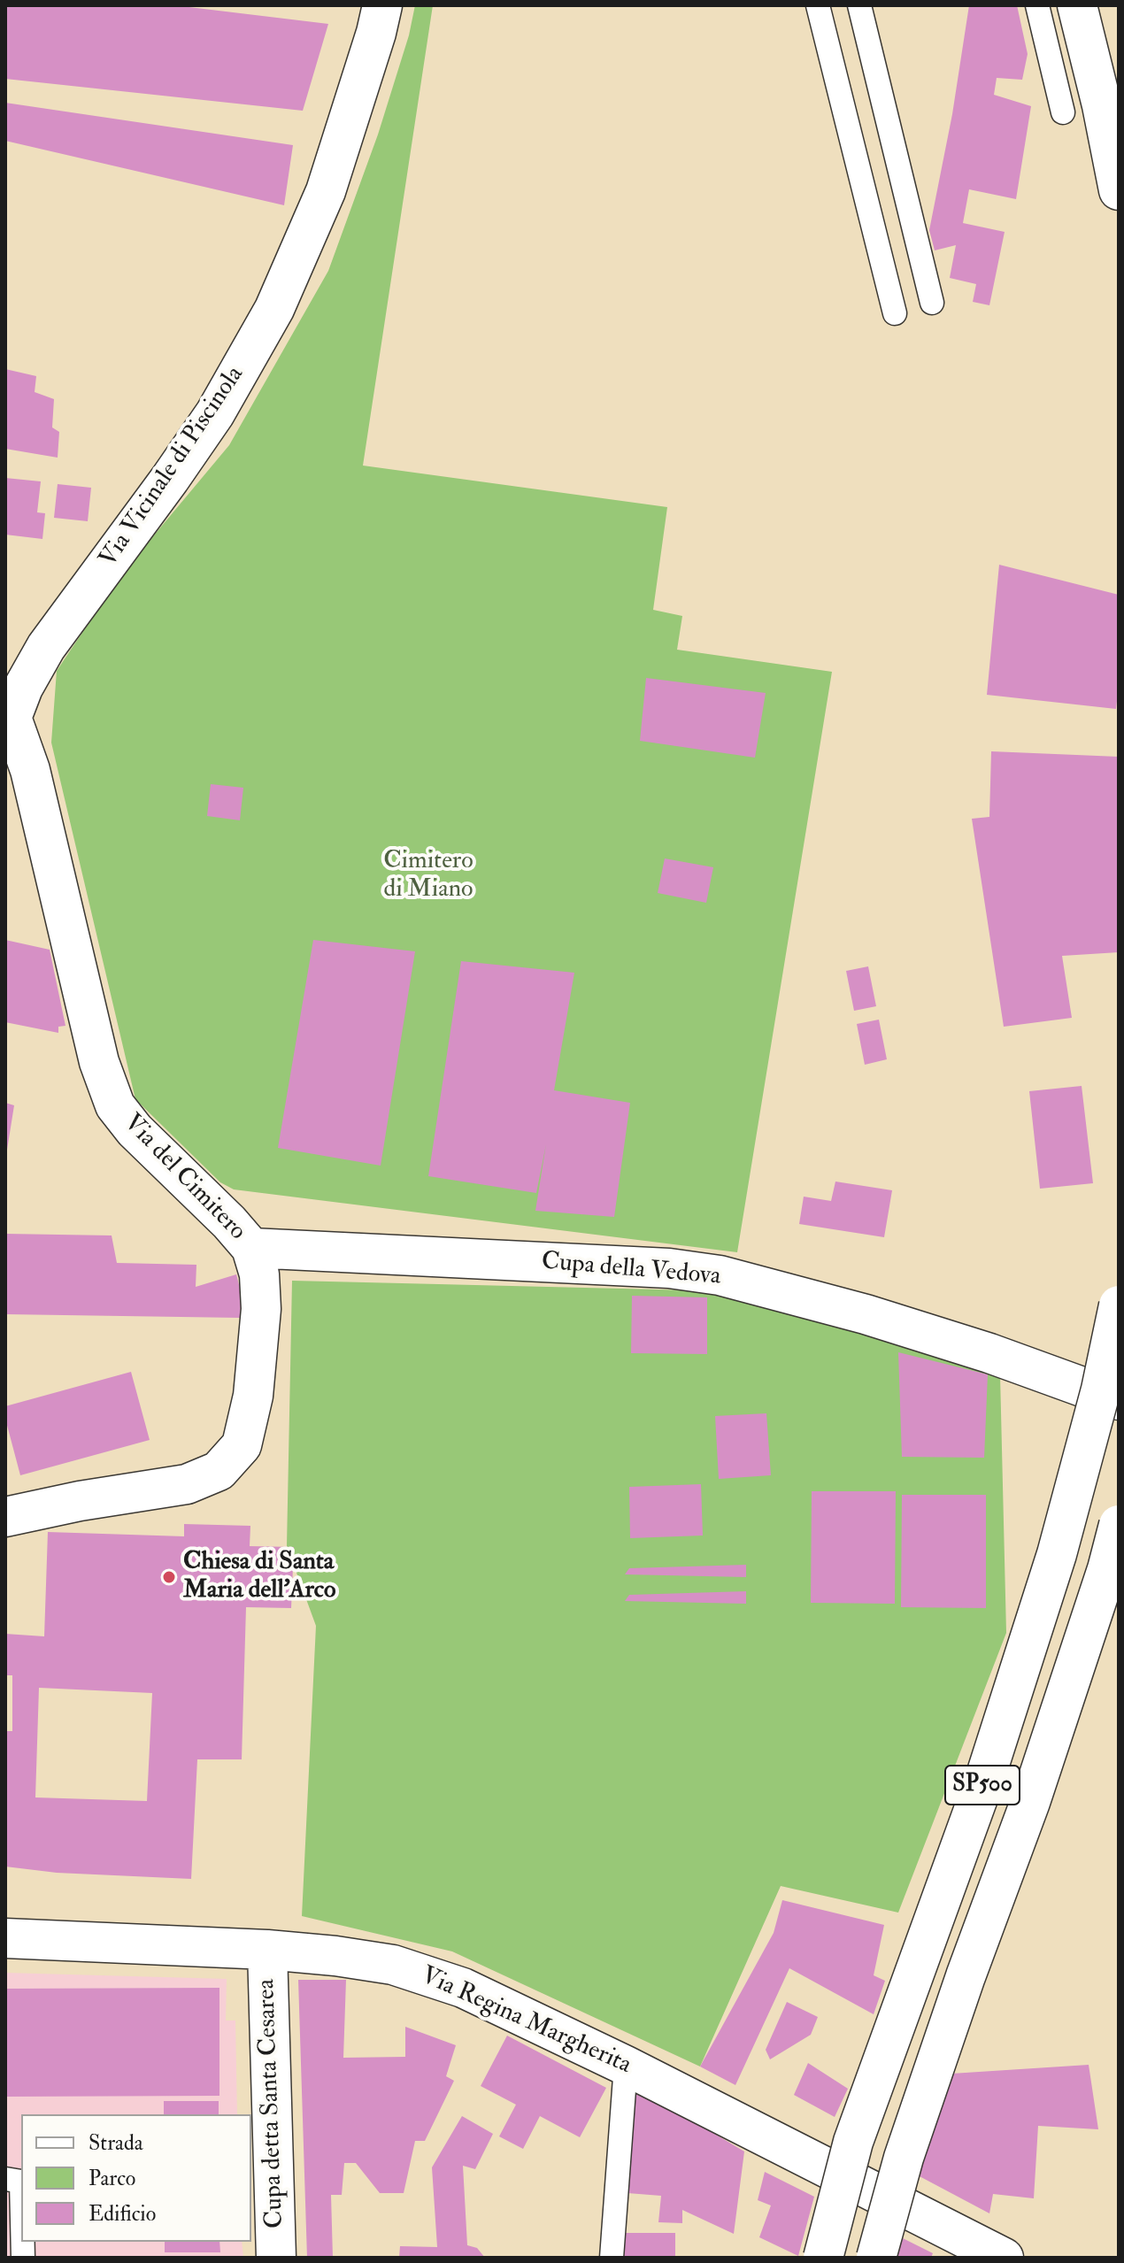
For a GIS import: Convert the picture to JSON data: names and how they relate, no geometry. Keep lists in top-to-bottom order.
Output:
{
  "streets": {
    "main road": [
      "Via Vicinale di Piscinola",
      "Via del Cimitero",
      "Cupa della Vedova",
      "SP500",
      "Via Regina Margherita",
      "Cupa detta Santa Cesarea"
    ]
  },
  "crossings": [
    ["Via Vicinale di Piscinola", "Via del Cimitero"],
    ["Via del Cimitero", "Cupa della Vedova"],
    ["Via Regina Margherita", "Cupa detta Santa Cesarea"]
  ],
  "parks": ["Cimitero di Miano"],
  "places": ["Chiesa di Santa Maria dell'Arco"],
  "legend": ["Strada", "Parco", "Edificio"]
}
